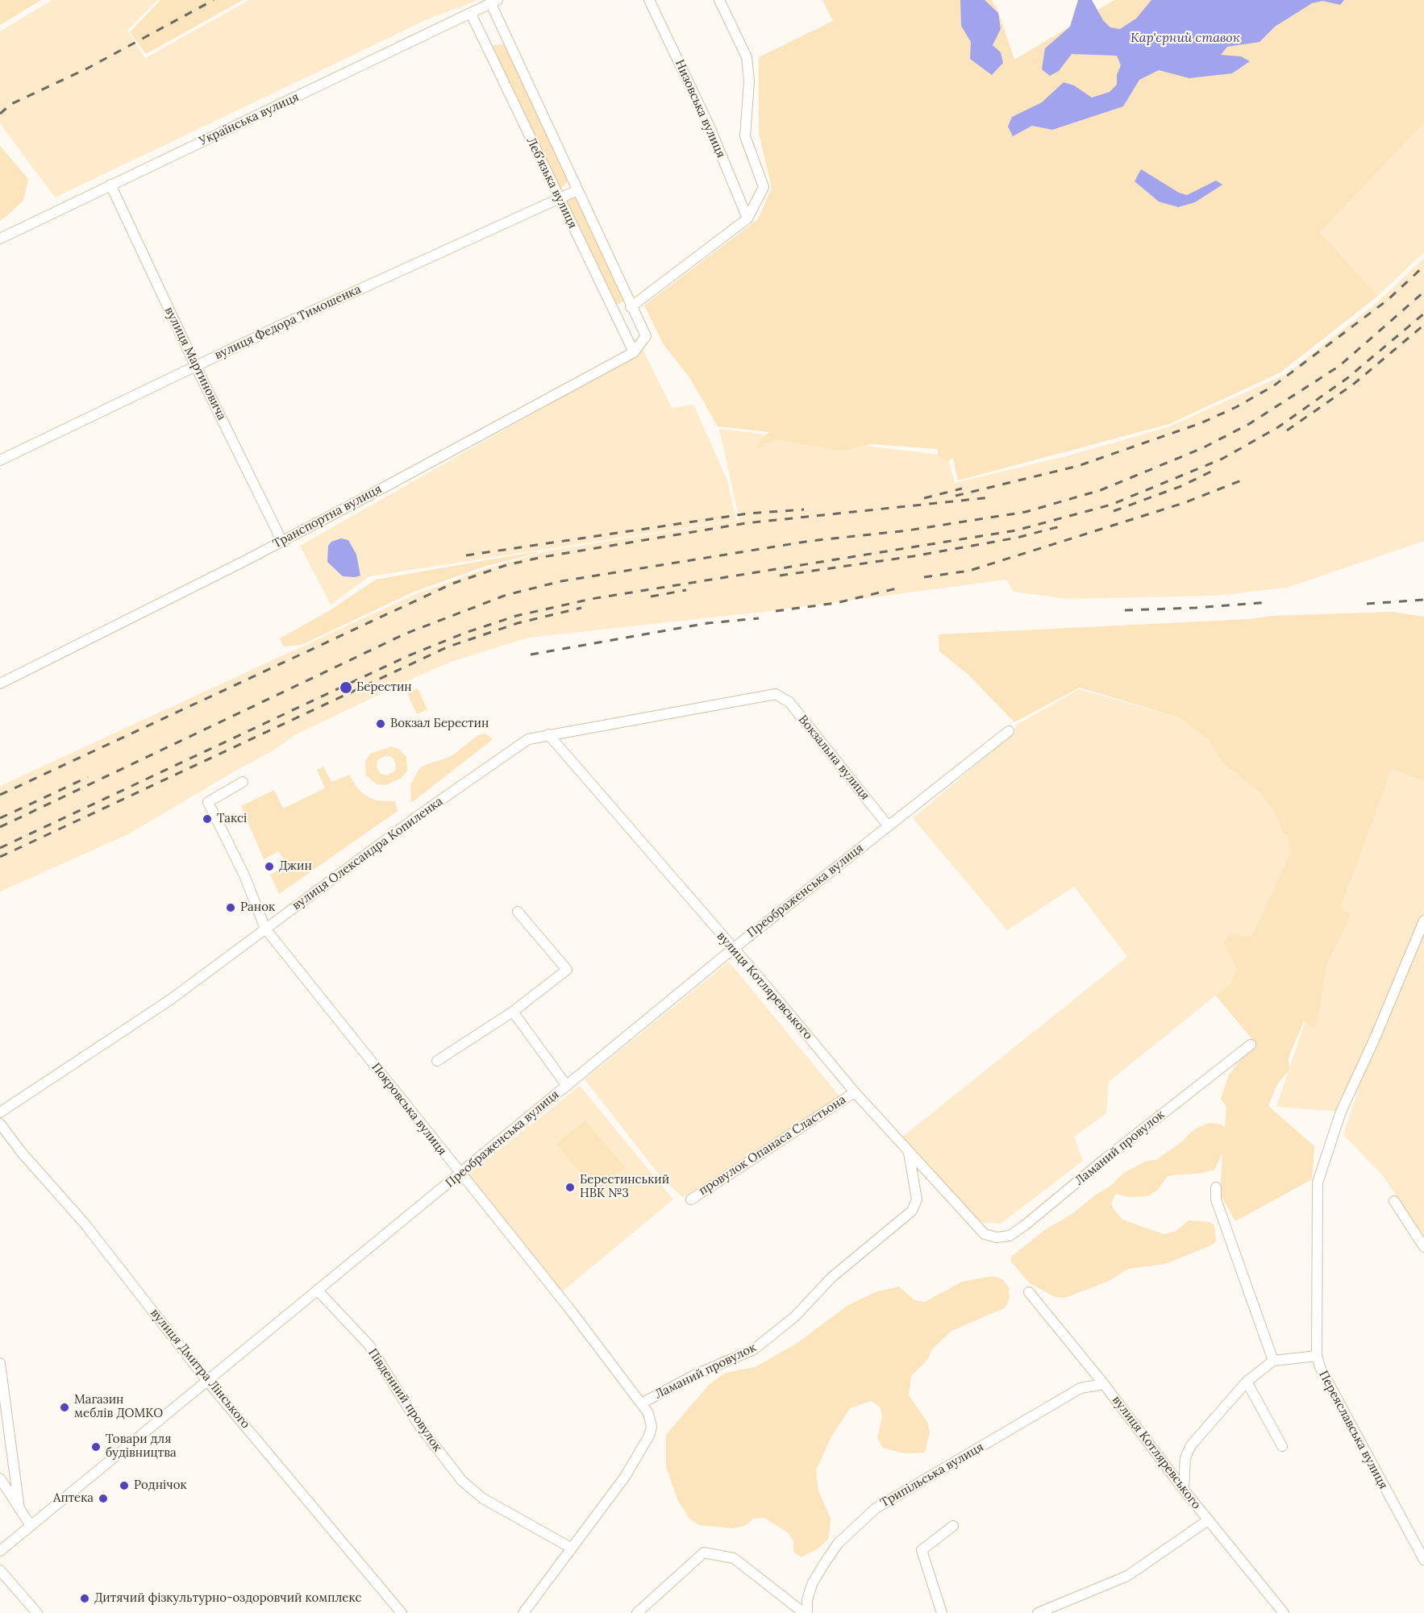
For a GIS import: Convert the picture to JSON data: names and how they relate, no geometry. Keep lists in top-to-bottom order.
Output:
{
  "streets": {
    "street": [
      "Низовська вулиця",
      "Українська вулиця",
      "Леб'язька вулиця",
      "вулиця Федора Тимошенка",
      "вулиця Мартиновича",
      "Транспортна вулиця",
      "Вокзальна вулиця",
      "вулиця Олександра Копиленка",
      "Преображенська вулиця",
      "вулиця Котляревського",
      "Покровська вулиця",
      "провулок Опанаса Сластьона",
      "Ламаний провулок",
      "вулиця Дмитра Лінського",
      "Південний провулок",
      "Переяславська вулиця",
      "Трипільська вулиця"
    ]
  },
  "crossings": [
    ["Українська вулиця", "Леб'язька вулиця"],
    ["Українська вулиця", "вулиця Мартиновича"],
    ["Леб'язька вулиця", "вулиця Федора Тимошенка"],
    ["Леб'язька вулиця", "Транспортна вулиця"],
    ["вулиця Федора Тимошенка", "вулиця Мартиновича"],
    ["вулиця Мартиновича", "Транспортна вулиця"],
    ["Вокзальна вулиця", "вулиця Олександра Копиленка"],
    ["Вокзальна вулиця", "Преображенська вулиця"],
    ["вулиця Олександра Копиленка", "вулиця Котляревського"],
    ["вулиця Олександра Копиленка", "Покровська вулиця"],
    ["Преображенська вулиця", "вулиця Котляревського"],
    ["Преображенська вулиця", "Покровська вулиця"],
    ["Преображенська вулиця", "вулиця Дмитра Лінського"],
    ["Преображенська вулиця", "Південний провулок"],
    ["вулиця Котляревського", "провулок Опанаса Сластьона"],
    ["вулиця Котляревського", "Ламаний провулок"],
    ["вулиця Котляревського", "Трипільська вулиця"],
    ["Покровська вулиця", "Ламаний провулок"],
    ["Ламаний провулок", "Південний провулок"]
  ],
  "water": ["Кар'єрний ставок"],
  "places": [
    "Берестин",
    "Вокзал Берестин",
    "Таксі",
    "Джин",
    "Ранок",
    "Берестинський НВК №3",
    "Магазин меблів ДОМКО",
    "Товари для будівництва",
    "Роднічок",
    "Аптека",
    "Дитячий фізкультурно-оздоровчий комплекс"
  ]
}
